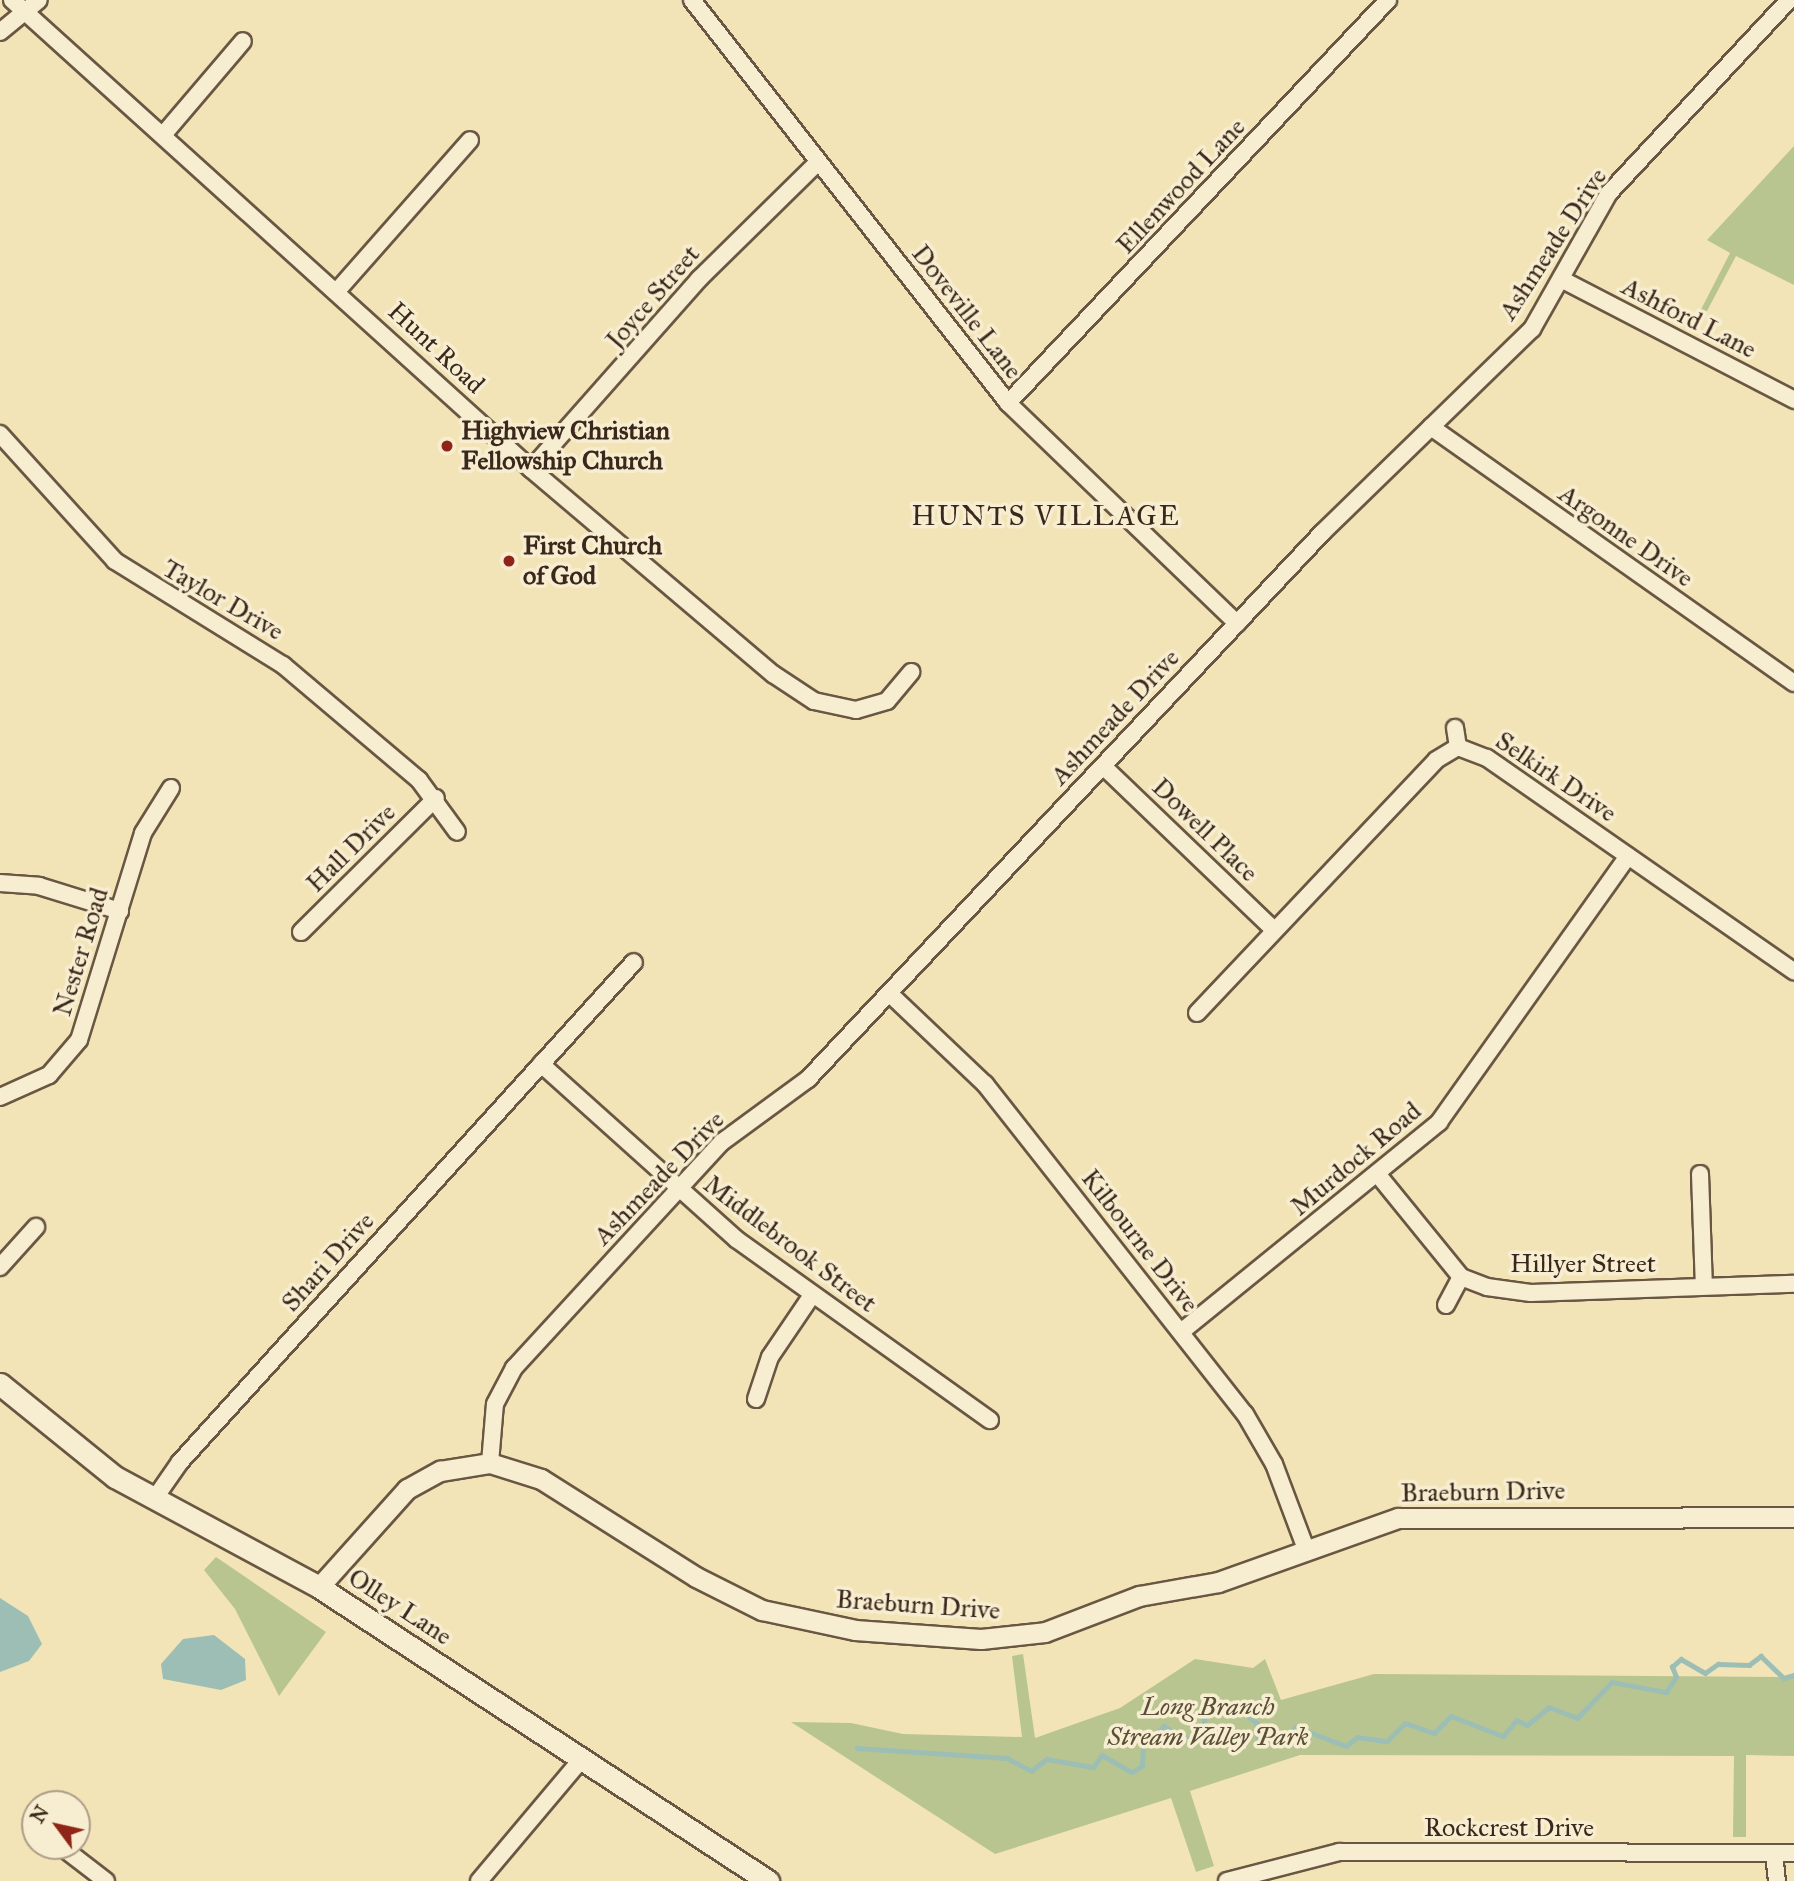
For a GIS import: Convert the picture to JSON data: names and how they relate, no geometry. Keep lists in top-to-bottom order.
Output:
{
  "streets": {
    "main road": ["Olley Lane"],
    "street": [
      "Ellenwood Lane",
      "Ashmeade Drive",
      "Joyce Street",
      "Doveville Lane",
      "Ashford Lane",
      "Hunt Road",
      "Argonne Drive",
      "Taylor Drive",
      "Selkirk Drive",
      "Dowell Place",
      "Hall Drive",
      "Nester Road",
      "Murdock Road",
      "Kilbourne Drive",
      "Middlebrook Street",
      "Shari Drive",
      "Hillyer Street",
      "Braeburn Drive",
      "Rockcrest Drive"
    ]
  },
  "crossings": [
    ["Ellenwood Lane", "Doveville Lane"],
    ["Ashmeade Drive", "Doveville Lane"],
    ["Ashmeade Drive", "Ashford Lane"],
    ["Ashmeade Drive", "Argonne Drive"],
    ["Ashmeade Drive", "Dowell Place"],
    ["Ashmeade Drive", "Kilbourne Drive"],
    ["Ashmeade Drive", "Middlebrook Street"],
    ["Ashmeade Drive", "Braeburn Drive"],
    ["Joyce Street", "Doveville Lane"],
    ["Joyce Street", "Hunt Road"],
    ["Taylor Drive", "Hall Drive"],
    ["Selkirk Drive", "Dowell Place"],
    ["Selkirk Drive", "Murdock Road"],
    ["Murdock Road", "Kilbourne Drive"],
    ["Kilbourne Drive", "Braeburn Drive"],
    ["Middlebrook Street", "Shari Drive"],
    ["Shari Drive", "Olley Lane"],
    ["Braeburn Drive", "Olley Lane"]
  ],
  "districts": ["HUNTS VILLAGE"],
  "parks": ["Long Branch Stream Valley Park"],
  "places": ["Highview Christian Fellowship Church", "First Church of God"],
  "north": "top left"
}
